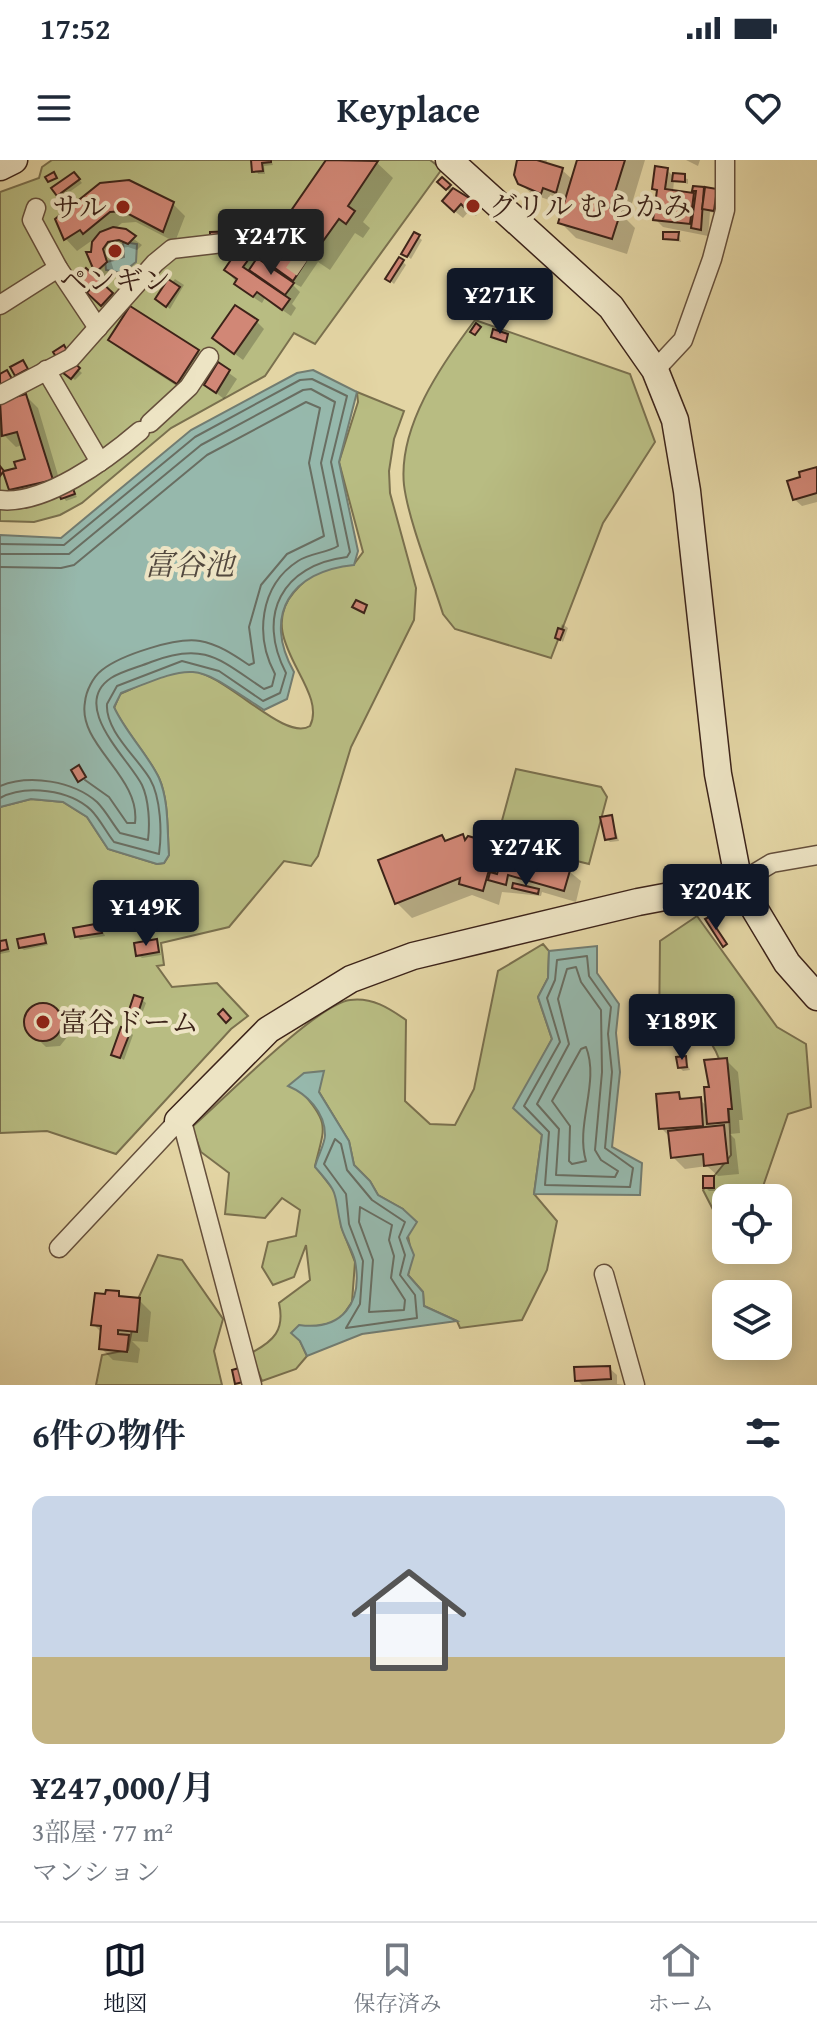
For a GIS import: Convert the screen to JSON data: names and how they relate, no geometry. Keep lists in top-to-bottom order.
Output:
{
  "water": ["富谷池"],
  "places": [
    "グリル むらかみ",
    "サル",
    "ペンギン",
    "富谷ドーム"
  ],
  "page": {
    "status": "17:52",
    "header": "Keyplace",
    "price": [
      "¥247K",
      "¥271K",
      "¥274K",
      "¥204K",
      "¥149K",
      "¥189K"
    ],
    "heading": "6件の物件",
    "list": [
      {
        "name": "¥247,000/月",
        "note": "3部屋 · 77 m² · マンション"
      }
    ],
    "tabs": ["地図", "保存済み", "ホーム"]
  }
}
